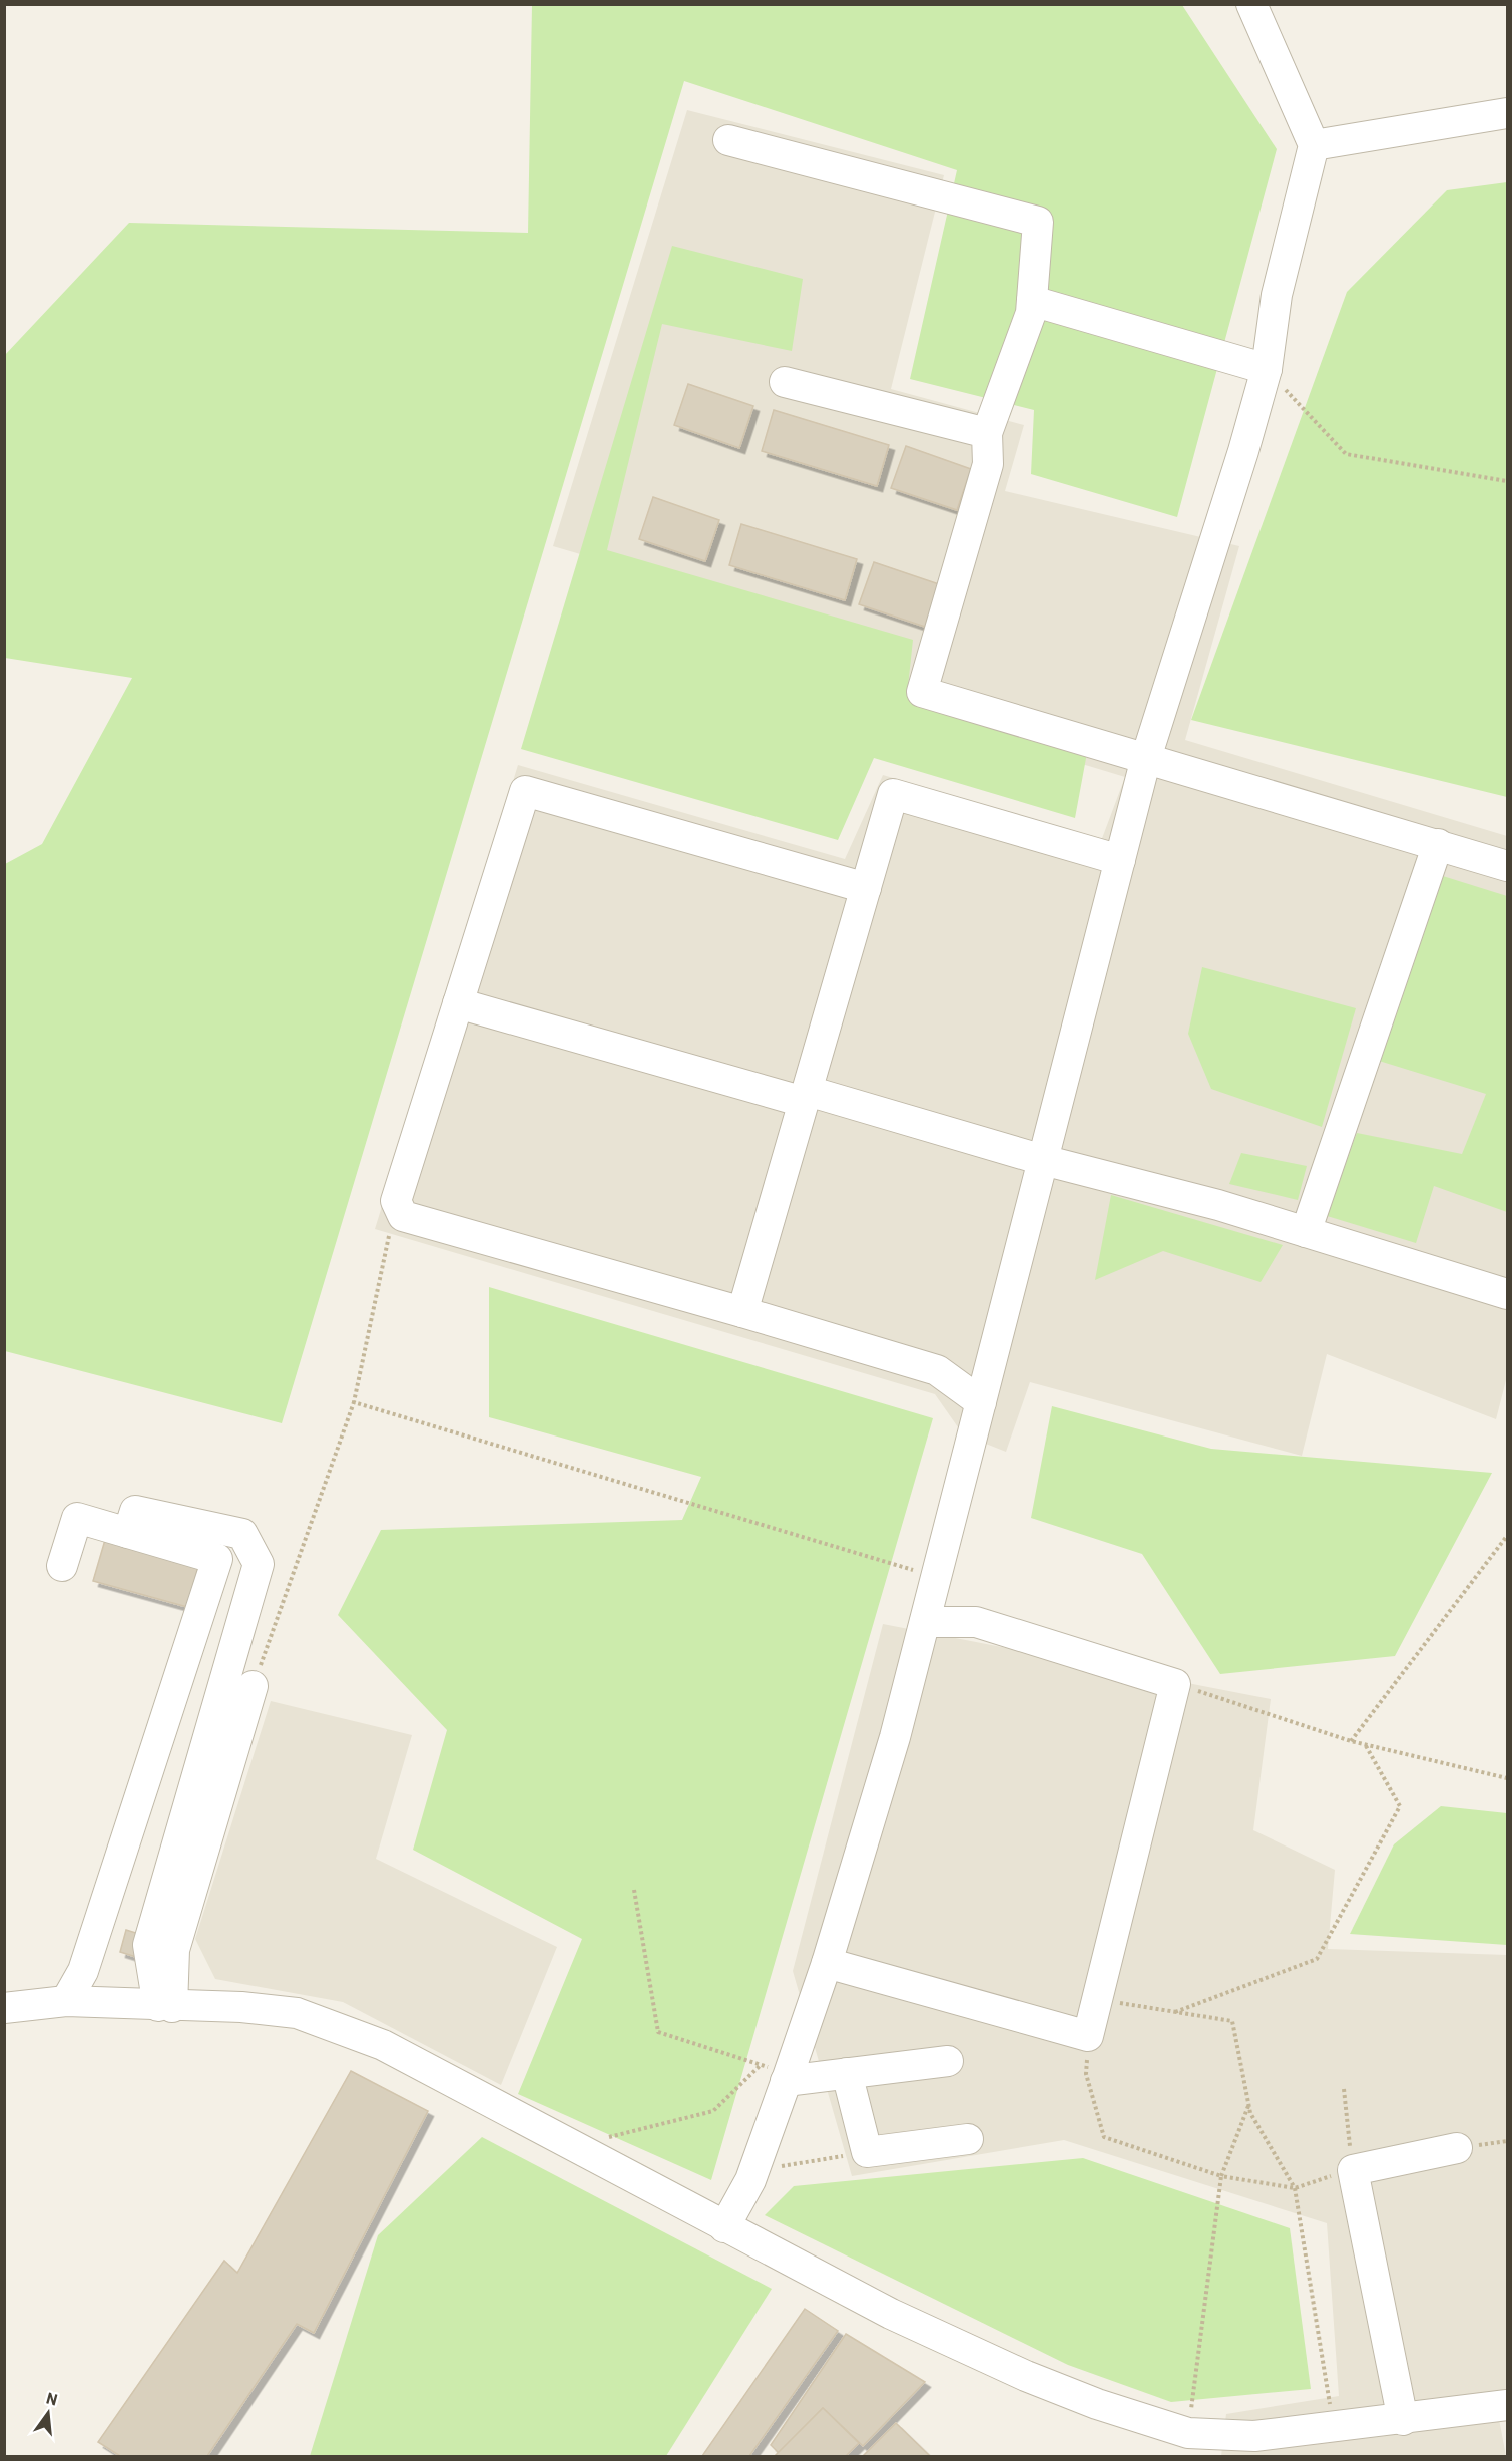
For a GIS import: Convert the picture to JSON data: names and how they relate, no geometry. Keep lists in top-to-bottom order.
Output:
{
  "north": "top"
}
